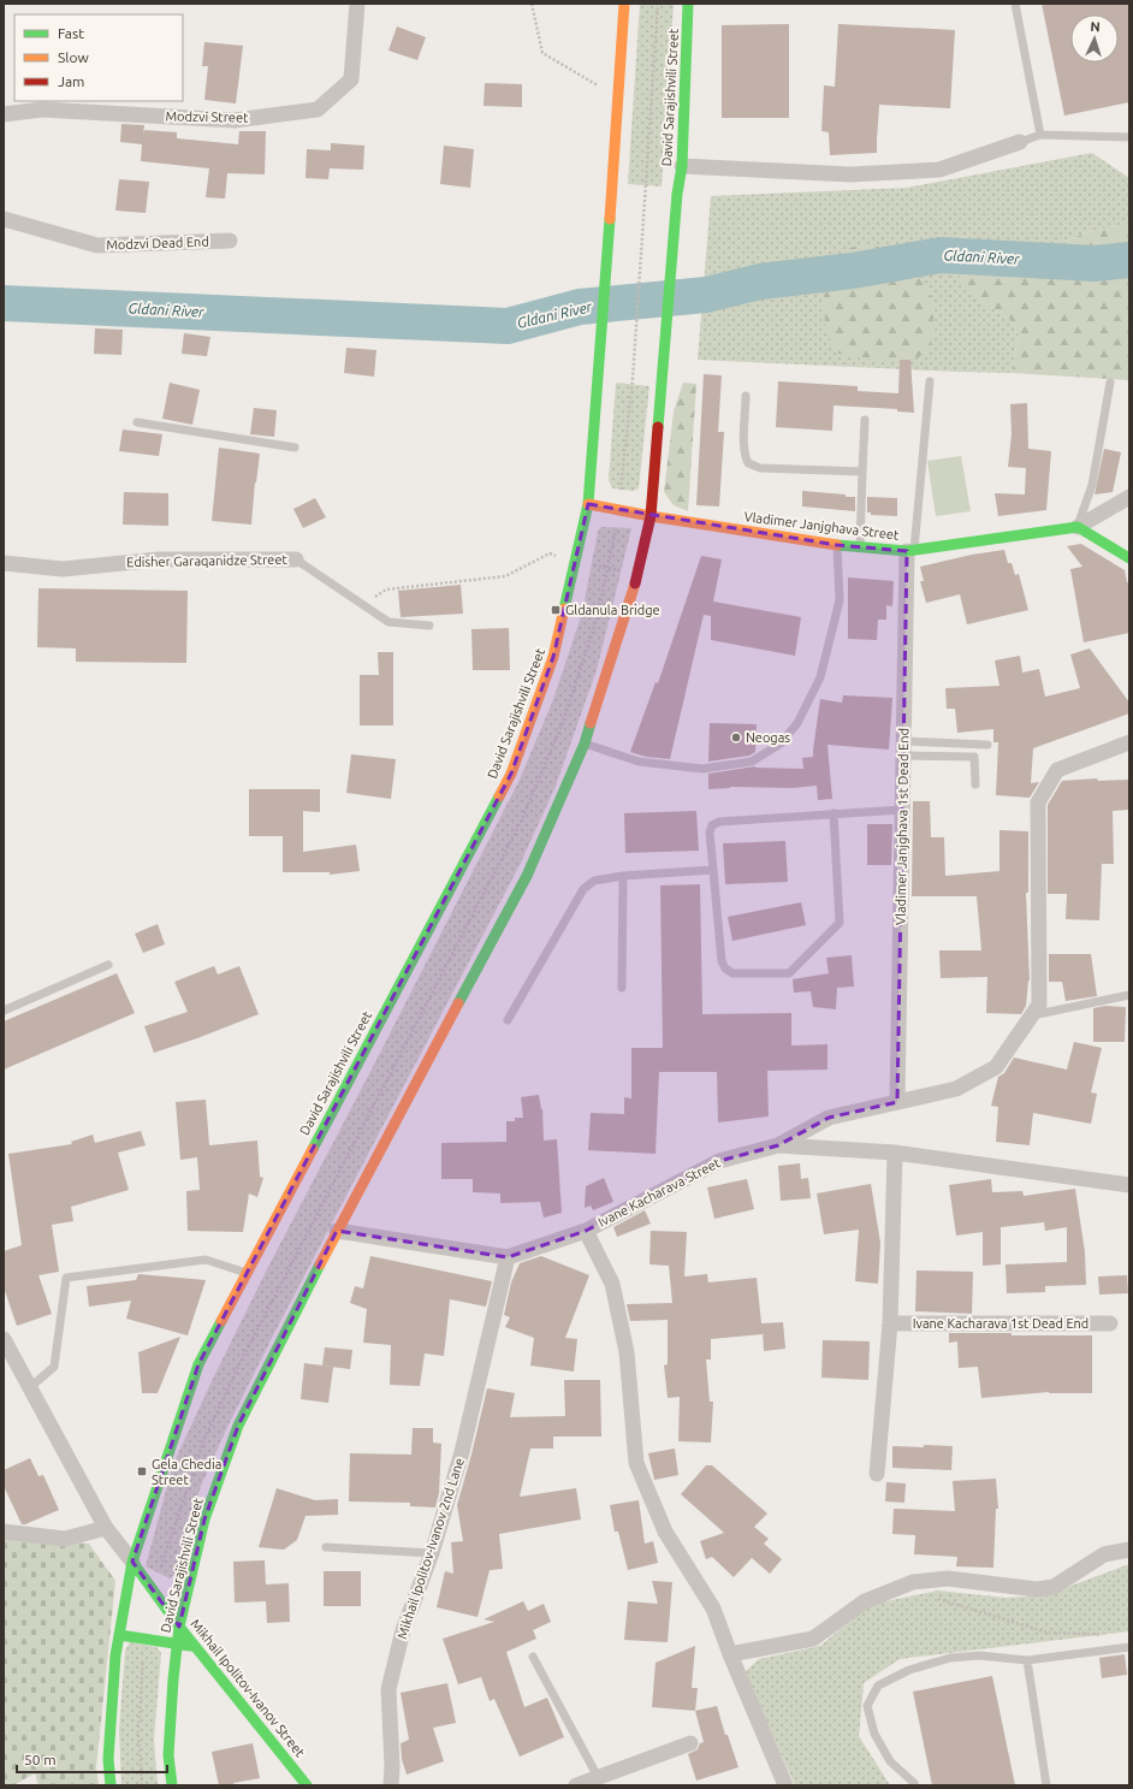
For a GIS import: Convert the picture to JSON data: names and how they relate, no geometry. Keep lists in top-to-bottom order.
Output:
{
  "streets": {
    "main road": ["David Sarajishvili Street", "Vladimer Janjghava Street", "Mikhail Ipolitov-Ivanov Street"],
    "street": [
      "Modzvi Street",
      "Modzvi Dead End",
      "Edisher Garaqanidze Street",
      "Vladimer Janjghava 1st Dead End",
      "Ivane Kacharava Street",
      "Ivane Kacharava 1st Dead End",
      "Mikhail Ipolitov-Ivanov 2nd Lane"
    ]
  },
  "crossings": [
    ["David Sarajishvili Street", "Vladimer Janjghava Street"],
    ["David Sarajishvili Street", "Ivane Kacharava Street"],
    ["David Sarajishvili Street", "Mikhail Ipolitov-Ivanov Street"],
    ["Vladimer Janjghava Street", "Vladimer Janjghava 1st Dead End"],
    ["Ivane Kacharava Street", "Mikhail Ipolitov-Ivanov 2nd Lane"]
  ],
  "water": ["Gldani River"],
  "places": {
    "transit": ["Gldanula Bridge", "Gela Chedia Street"],
    "other": ["Neogas"]
  },
  "legend": ["Fast", "Slow", "Jam"],
  "scale_bar": "50 m",
  "north": "top"
}
